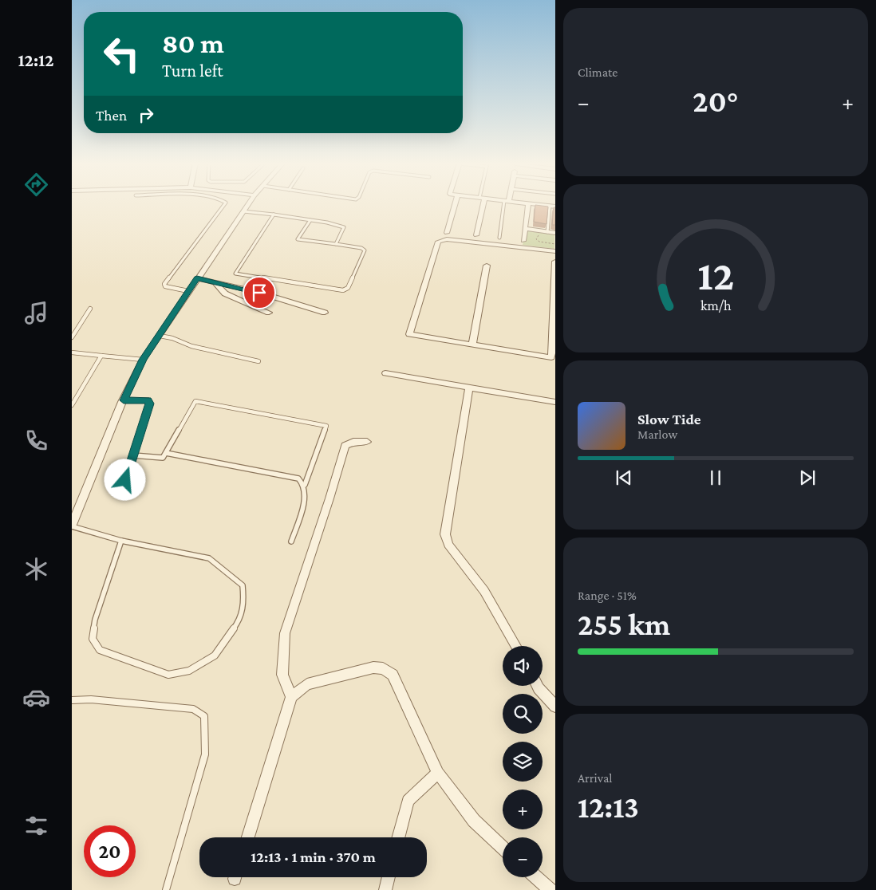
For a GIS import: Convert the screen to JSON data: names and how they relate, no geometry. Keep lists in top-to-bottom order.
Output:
{
  "page": {
    "tabs": "12:12",
    "tile": [
      "Climate",
      ["Range · 51%", "255 km"],
      ["Arrival", "12:13"]
    ],
    "turn": ["80 m", "Turn left"],
    "heat": ["−", "20°", "+"],
    "then": "Then",
    "song": ["Slow Tide", "Marlow"],
    "map_buttons": ["+", "−"],
    "limit": "20",
    "trip": "12:13 · 1 min · 370 m",
    "gauge": ["12", "km/h"]
  }
}
